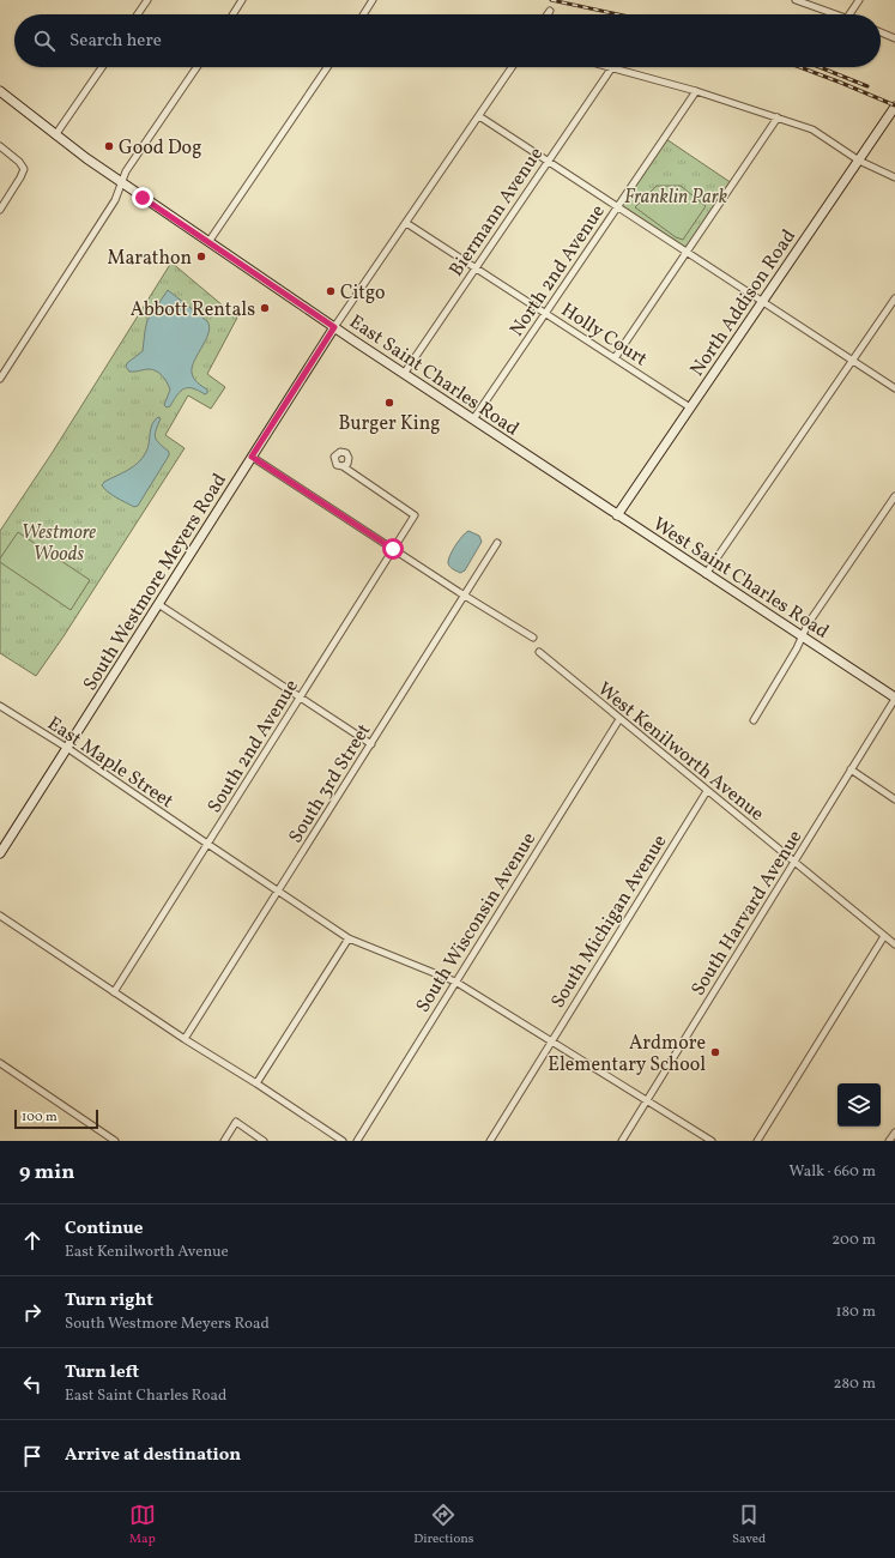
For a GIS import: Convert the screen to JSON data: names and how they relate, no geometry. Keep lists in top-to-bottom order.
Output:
{
  "streets": {
    "street": [
      "Biermann Avenue",
      "North 2nd Avenue",
      "North Addison Road",
      "Holly Court",
      "East Saint Charles Road",
      "West Saint Charles Road",
      "South Westmore Meyers Road",
      "South 2nd Avenue",
      "West Kenilworth Avenue",
      "East Maple Street",
      "South 3rd Street",
      "South Harvard Avenue",
      "South Michigan Avenue",
      "South Wisconsin Avenue"
    ]
  },
  "crossings": [
    ["Biermann Avenue", "Holly Court"],
    ["Biermann Avenue", "East Saint Charles Road"],
    ["North 2nd Avenue", "Holly Court"],
    ["North 2nd Avenue", "East Saint Charles Road"],
    ["North Addison Road", "Holly Court"],
    ["North Addison Road", "West Saint Charles Road"],
    ["East Saint Charles Road", "West Saint Charles Road"],
    ["East Saint Charles Road", "South Westmore Meyers Road"],
    ["West Saint Charles Road", "South Harvard Avenue"],
    ["South Westmore Meyers Road", "East Maple Street"],
    ["South 2nd Avenue", "East Maple Street"],
    ["West Kenilworth Avenue", "South Harvard Avenue"],
    ["West Kenilworth Avenue", "South Michigan Avenue"],
    ["West Kenilworth Avenue", "South Wisconsin Avenue"],
    ["East Maple Street", "South 3rd Street"],
    ["East Maple Street", "South Harvard Avenue"],
    ["East Maple Street", "South Michigan Avenue"],
    ["East Maple Street", "South Wisconsin Avenue"]
  ],
  "parks": ["Franklin Park", "Westmore Woods"],
  "places": [
    "Good Dog",
    "Marathon",
    "Citgo",
    "Abbott Rentals",
    "Burger King",
    "Ardmore Elementary School"
  ],
  "scale_bar": "100 m",
  "page": {
    "search": "Search here",
    "scale": "100 m",
    "heading": ["9 min", "Walk · 660 m"],
    "list": [
      ["Continue", "East Kenilworth Avenue", "200 m"],
      ["Turn right", "South Westmore Meyers Road", "180 m"],
      ["Turn left", "East Saint Charles Road", "280 m"],
      "Arrive at destination"
    ],
    "nav": ["Map", "Directions", "Saved"]
  }
}
